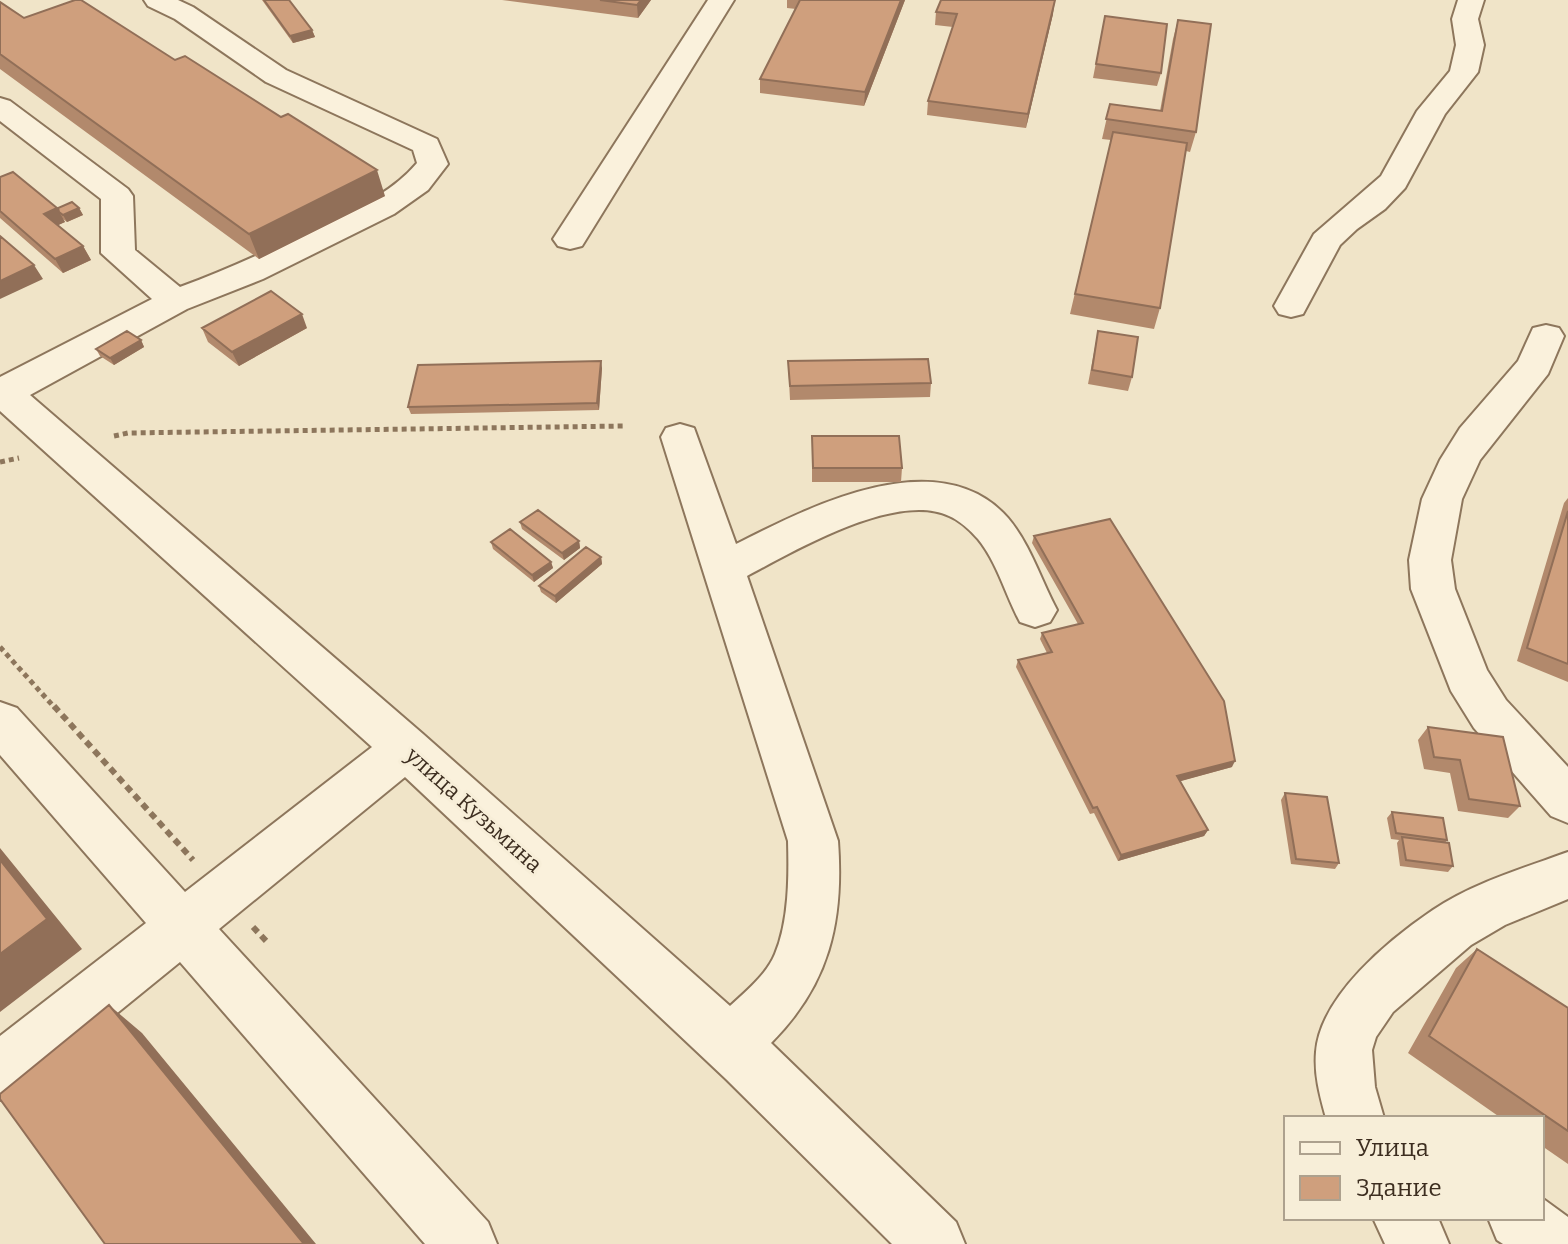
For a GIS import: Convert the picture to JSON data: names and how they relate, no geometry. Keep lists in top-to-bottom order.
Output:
{
  "streets": {
    "street": ["улица Кузьмина"]
  },
  "legend": ["Улица", "Здание"]
}
